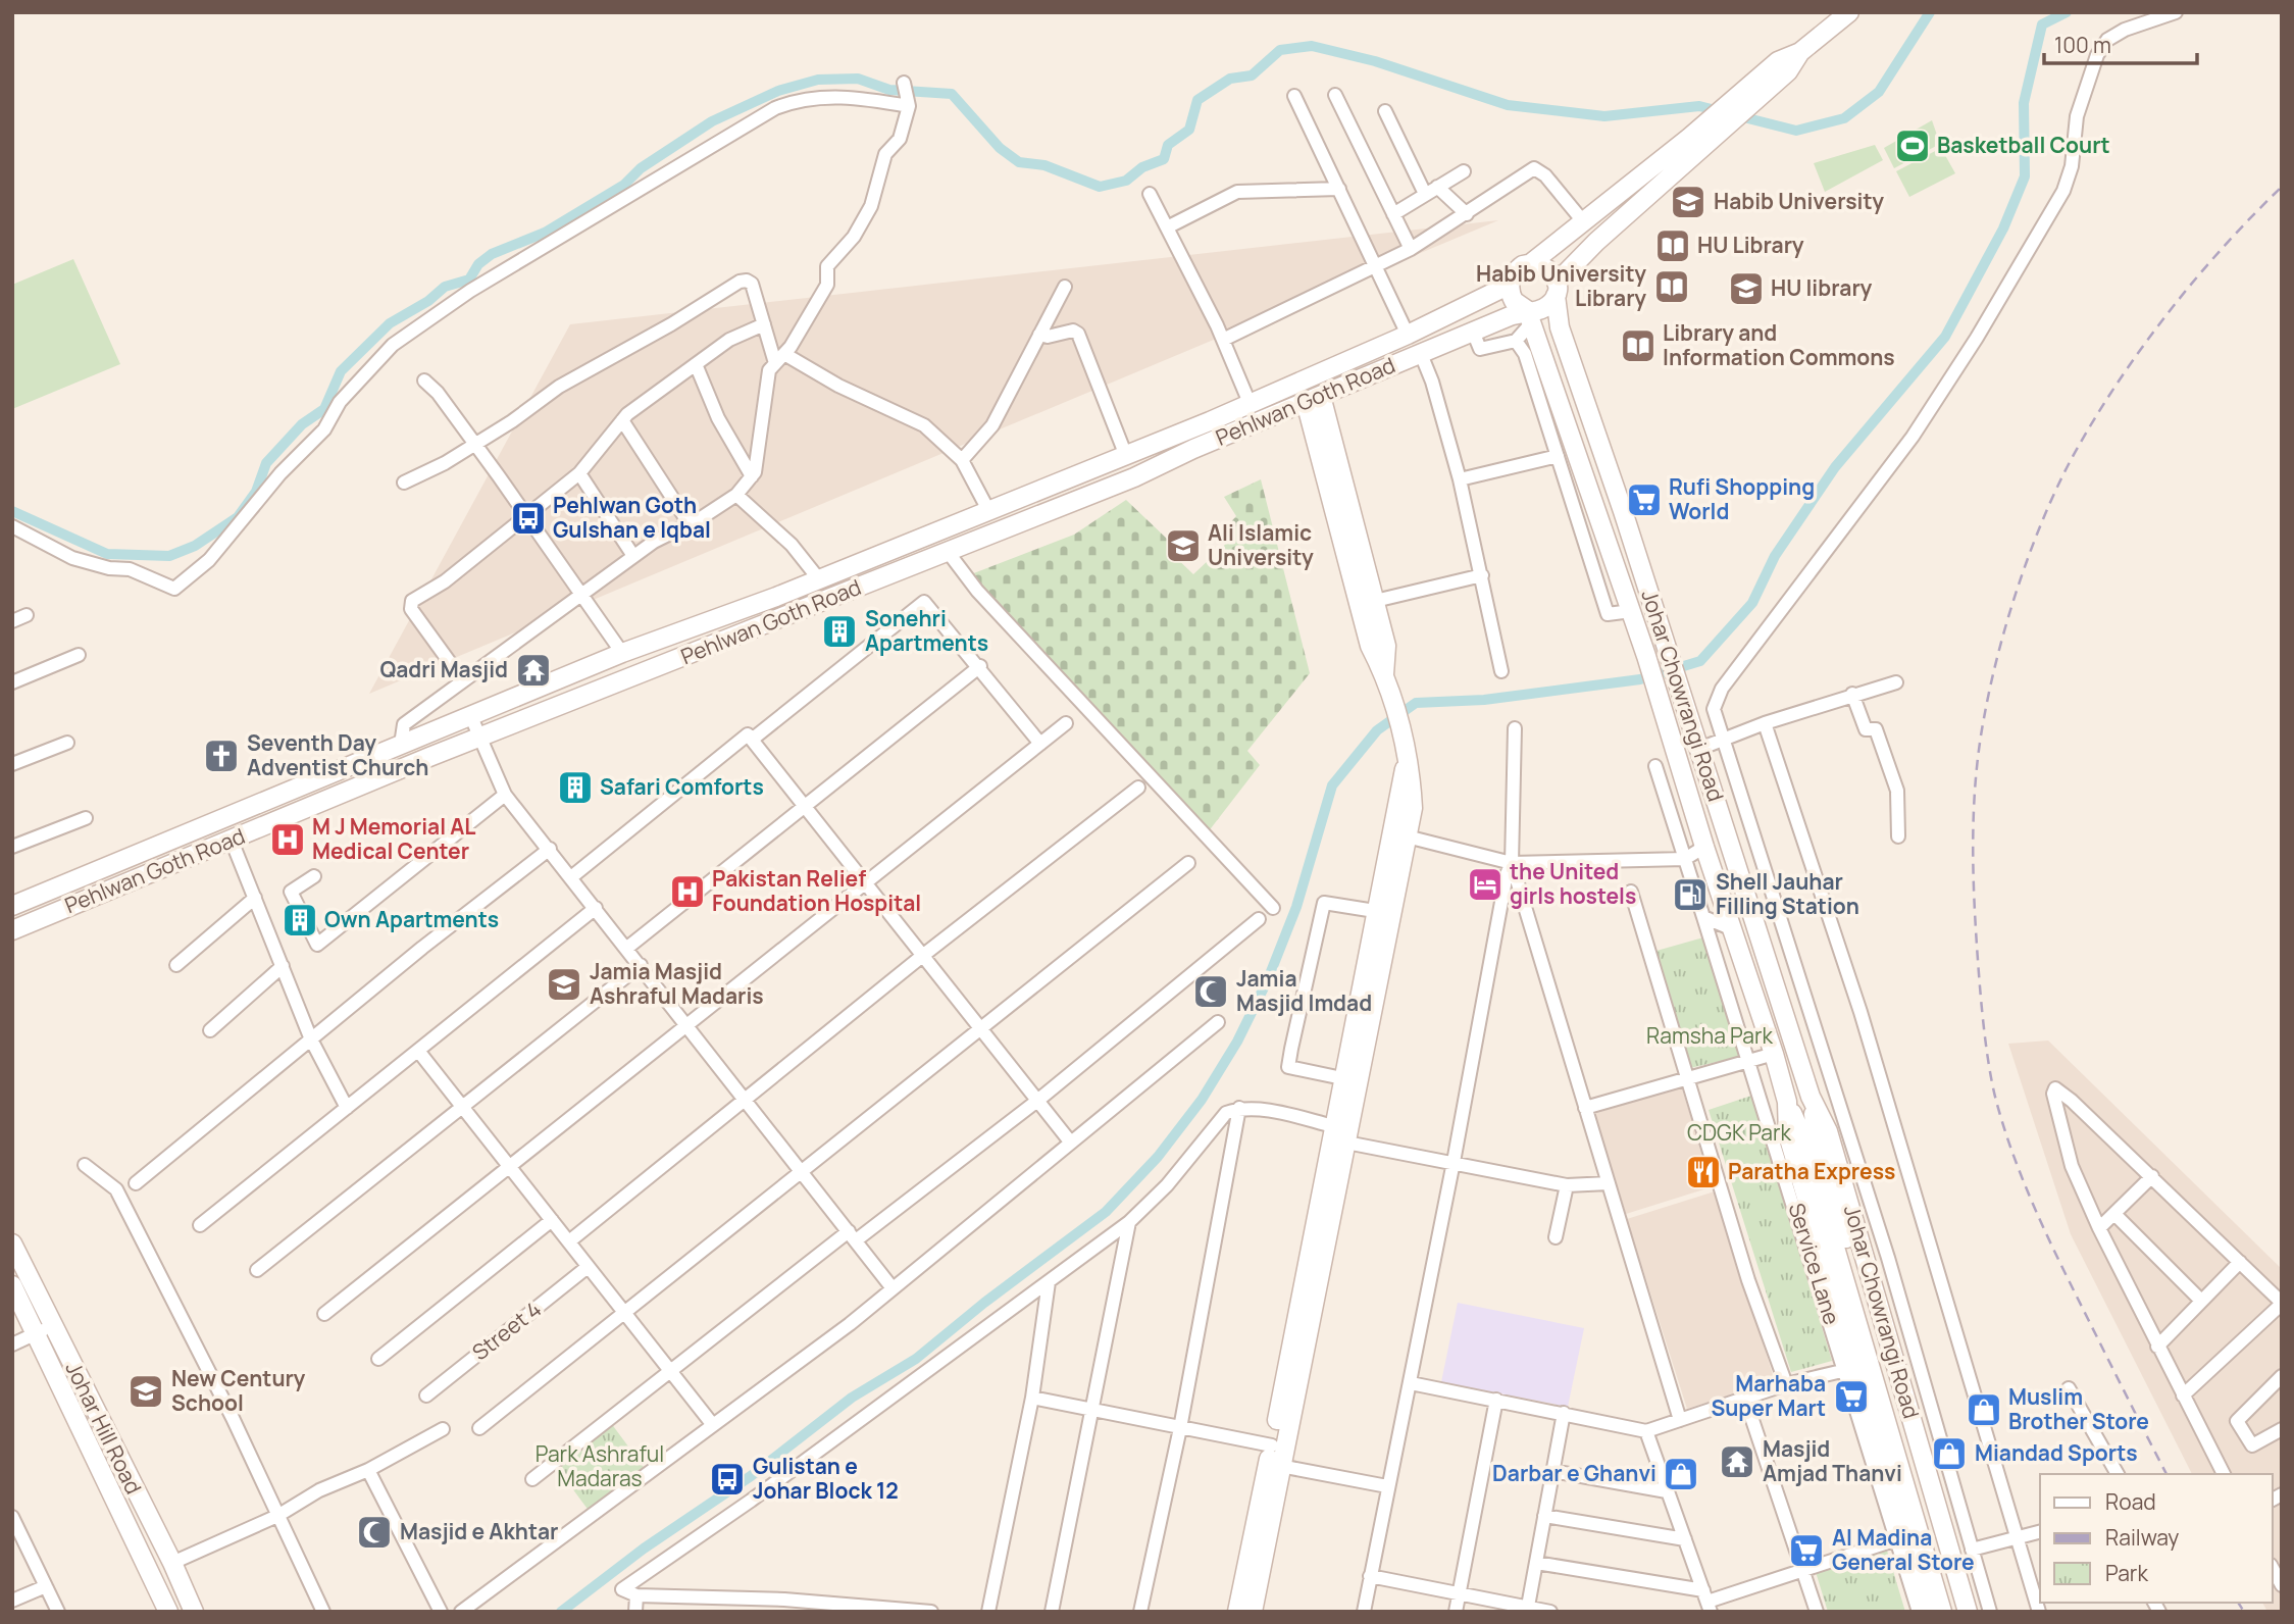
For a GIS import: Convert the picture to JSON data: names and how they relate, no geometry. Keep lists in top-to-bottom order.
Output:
{
  "streets": {
    "main road": ["Pehlwan Goth Road", "Johar Chowrangi Road", "Johar Hill Road"],
    "street": ["Service Lane", "Street 4"]
  },
  "crossings": [
    ["Pehlwan Goth Road", "Johar Chowrangi Road"],
    ["Johar Chowrangi Road", "Service Lane"]
  ],
  "parks": ["Ramsha Park", "CDGK Park", "Park Ashraful Madaras"],
  "places": {
    "sports": ["Basketball Court"],
    "school or university": [
      "Habib University",
      "HU library",
      "Ali Islamic University",
      "Jamia Masjid Ashraful Madaris",
      "New Century School"
    ],
    "library": ["HU Library", "Habib University Library", "Library and Information Commons"],
    "supermarket": ["Rufi Shopping World", "Marhaba Super Mart", "Al Madina General Store"],
    "bus stop": ["Pehlwan Goth Gulshan e Iqbal", "Gulistan e Johar Block 12"],
    "building": ["Sonehri Apartments", "Safari Comforts", "Own Apartments"],
    "temple": ["Qadri Masjid", "Masjid Amjad Thanvi"],
    "church": ["Seventh Day Adventist Church"],
    "hospital": ["M J Memorial AL Medical Center", "Pakistan Relief Foundation Hospital"],
    "hotel": ["the United girls hostels"],
    "fuel station": ["Shell Jauhar Filling Station"],
    "mosque": ["Jamia Masjid Imdad", "Masjid e Akhtar"],
    "restaurant": ["Paratha Express"],
    "shop": ["Muslim Brother Store", "Miandad Sports", "Darbar e Ghanvi"]
  },
  "legend": ["Road", "Railway", "Park"],
  "scale_bar": "100 m"
}
